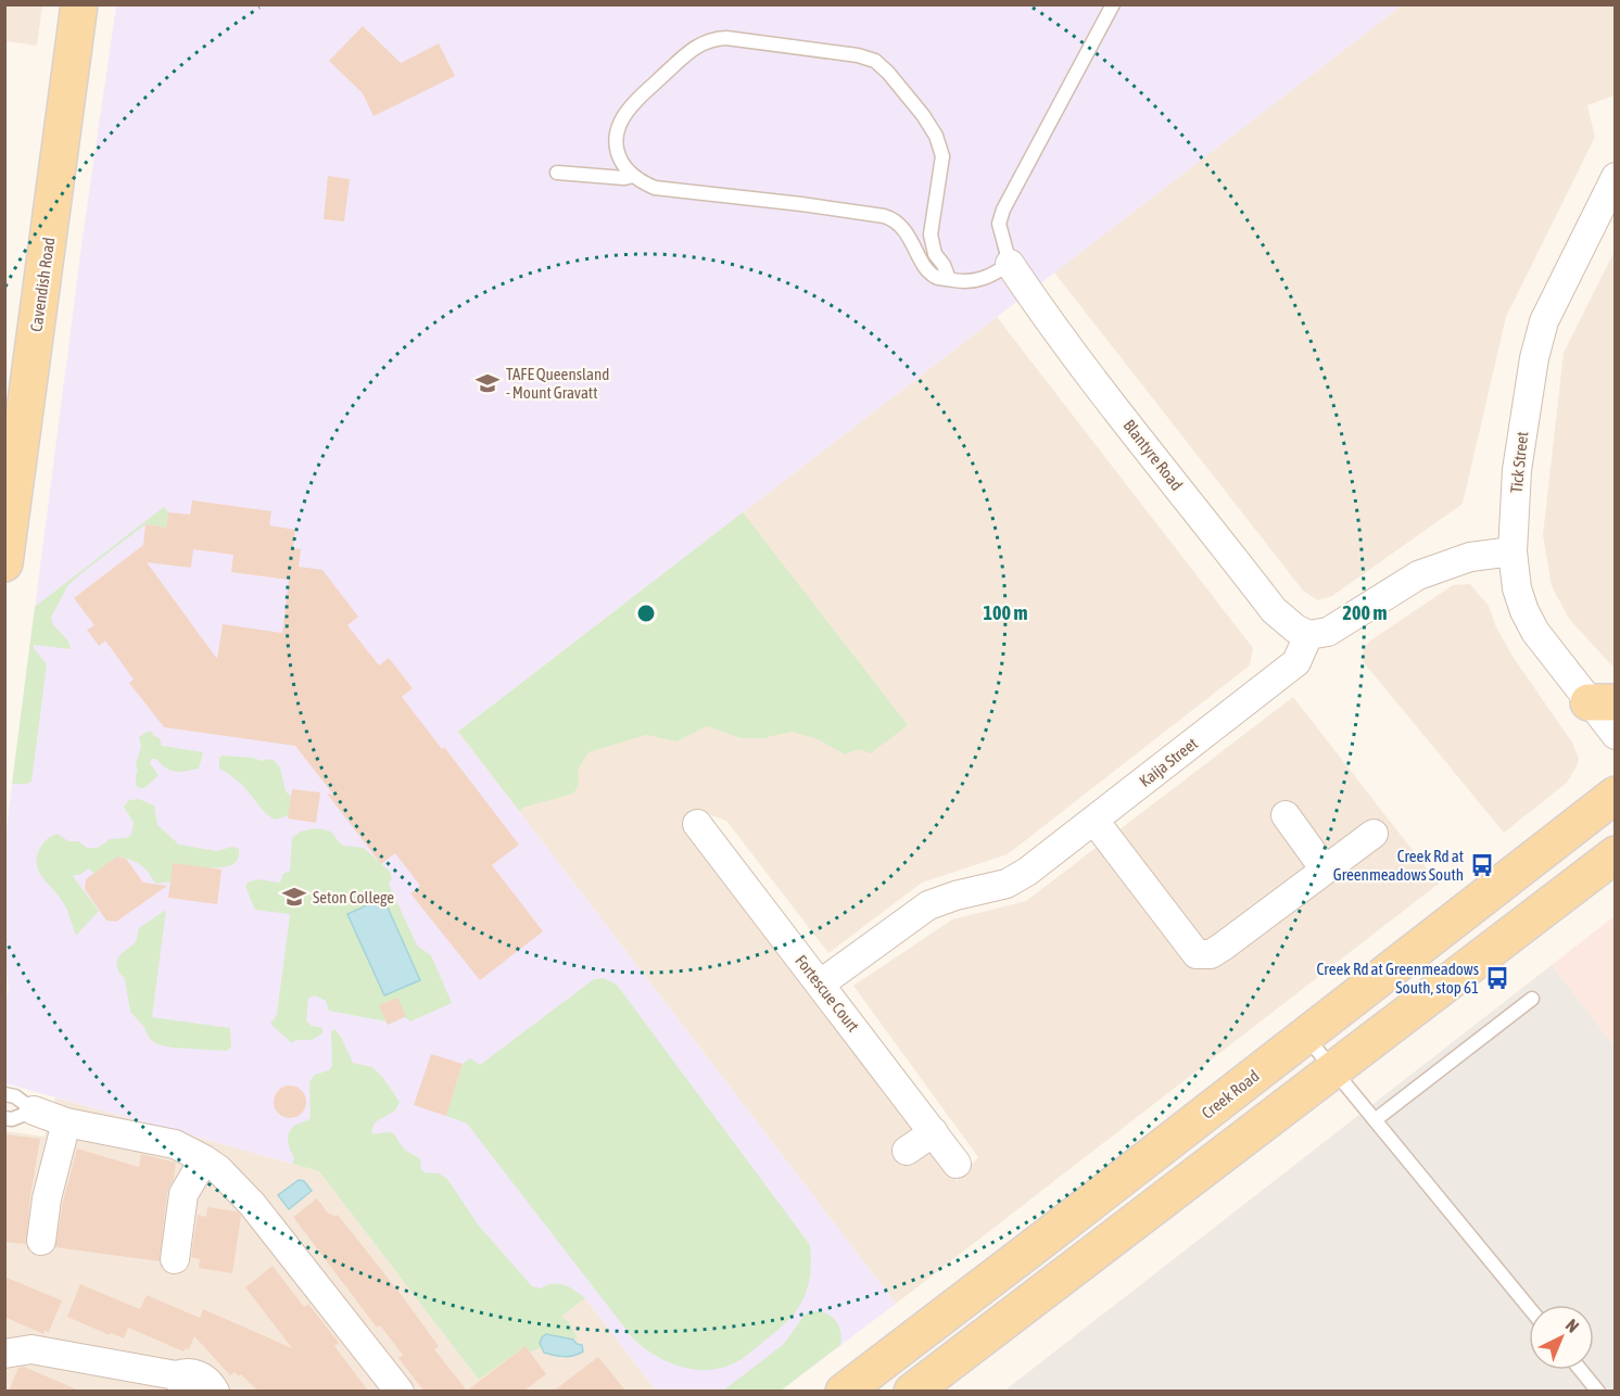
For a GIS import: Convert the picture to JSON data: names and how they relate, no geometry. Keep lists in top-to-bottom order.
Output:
{
  "streets": {
    "main road": ["Cavendish Road", "Creek Road"],
    "street": [
      "Blantyre Road",
      "Tick Street",
      "Kaija Street",
      "Fortescue Court"
    ]
  },
  "crossings": [
    ["Blantyre Road", "Kaija Street"],
    ["Kaija Street", "Fortescue Court"]
  ],
  "places": {
    "school or university": ["TAFE Queensland - Mount Gravatt", "Seton College"],
    "bus stop": ["Creek Rd at Greenmeadows South", "Creek Rd at Greenmeadows South, stop 61"]
  },
  "north": "top right",
  "rings": ["100 m", "200 m"]
}
